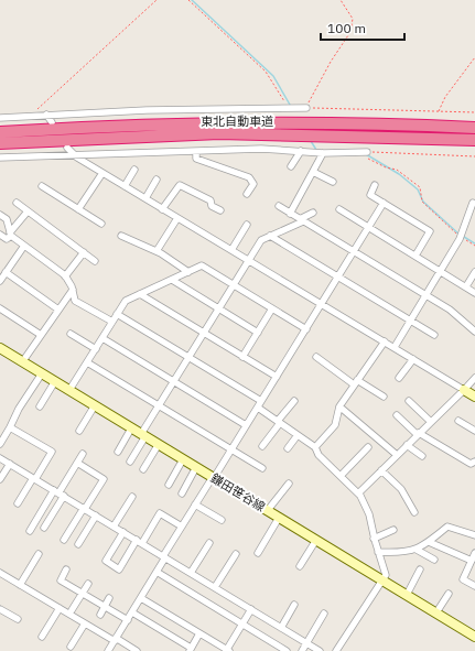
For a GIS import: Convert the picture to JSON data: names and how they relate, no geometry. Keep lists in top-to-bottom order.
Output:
{
  "streets": {
    "highway": ["東北自動車道"],
    "street": ["鎌田笹谷線"]
  },
  "scale_bar": "100 m"
}
